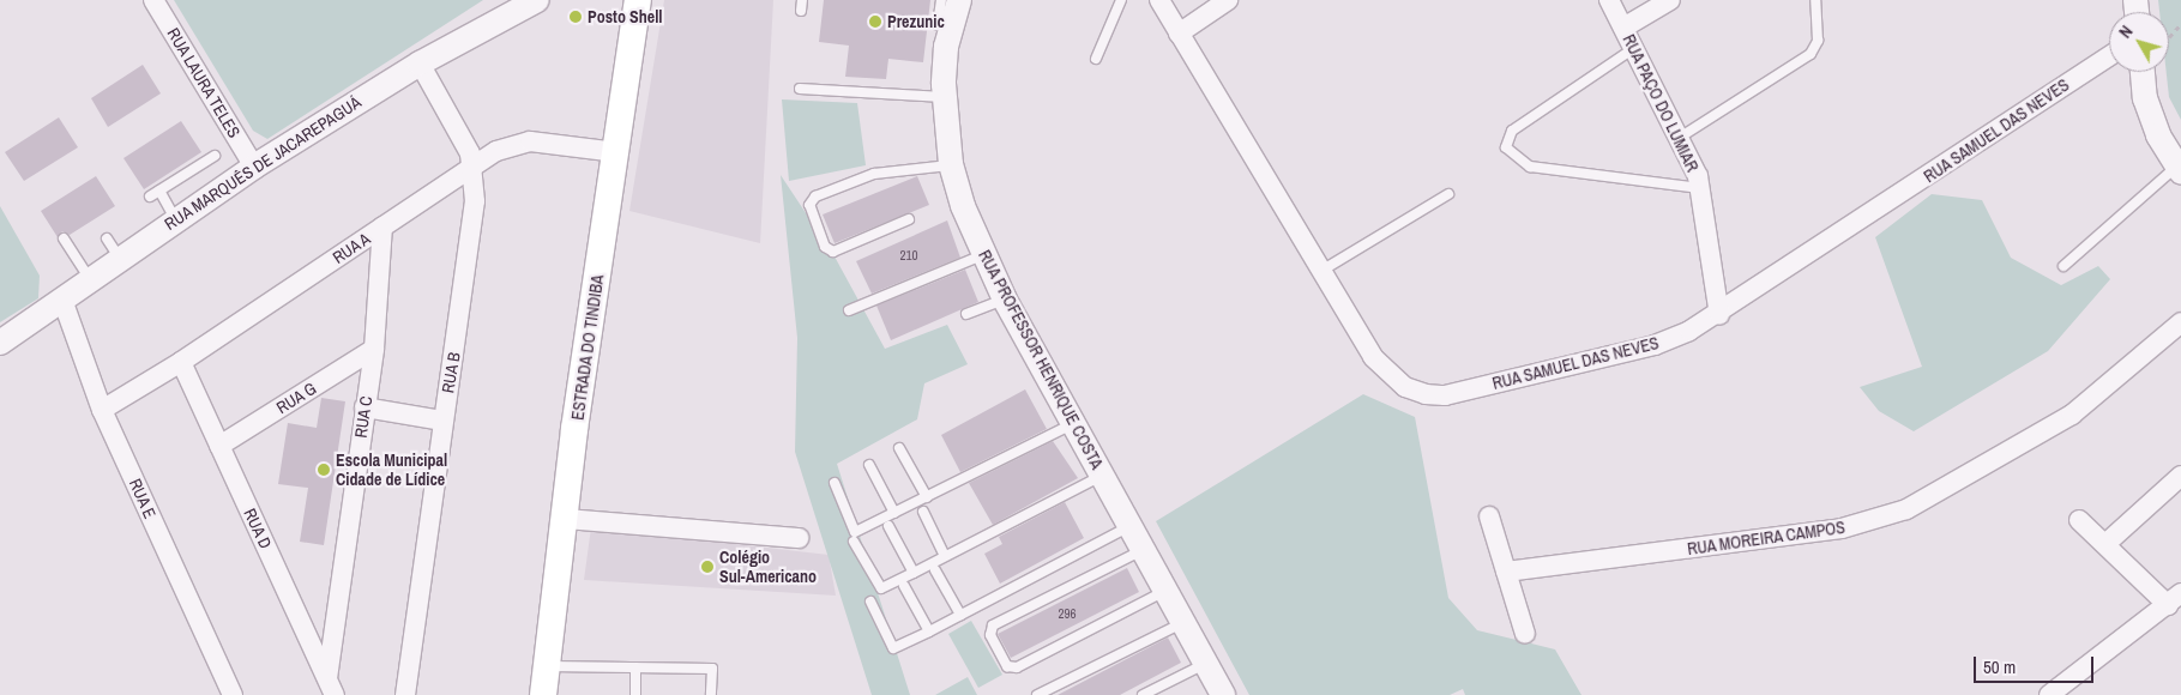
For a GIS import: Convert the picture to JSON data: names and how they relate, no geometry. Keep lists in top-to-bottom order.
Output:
{
  "streets": {
    "main road": ["ESTRADA DO TINDIBA"],
    "street": [
      "RUA LAURA TELES",
      "RUA PAÇO DO LUMIAR",
      "RUA SAMUEL DAS NEVES",
      "RUA MARQUÊS DE JACAREPAGUÁ",
      "RUA A",
      "RUA PROFESSOR HENRIQUE COSTA",
      "RUA B",
      "RUA G",
      "RUA C",
      "RUA E",
      "RUA D",
      "RUA MOREIRA CAMPOS"
    ]
  },
  "crossings": [
    ["RUA LAURA TELES", "RUA MARQUÊS DE JACAREPAGUÁ"],
    ["RUA PAÇO DO LUMIAR", "RUA SAMUEL DAS NEVES"],
    ["RUA MARQUÊS DE JACAREPAGUÁ", "RUA E"],
    ["RUA A", "ESTRADA DO TINDIBA"],
    ["RUA A", "RUA B"],
    ["RUA A", "RUA C"],
    ["RUA A", "RUA E"],
    ["RUA A", "RUA D"],
    ["RUA G", "RUA C"],
    ["RUA G", "RUA D"],
    ["RUA C", "RUA D"]
  ],
  "places": [
    "Posto Shell",
    "Prezunic",
    "Escola Municipal Cidade de Lídice",
    "Colégio Sul-Americano"
  ],
  "house_numbers": ["210", "296"],
  "scale_bar": "50 m",
  "north": "top left"
}
